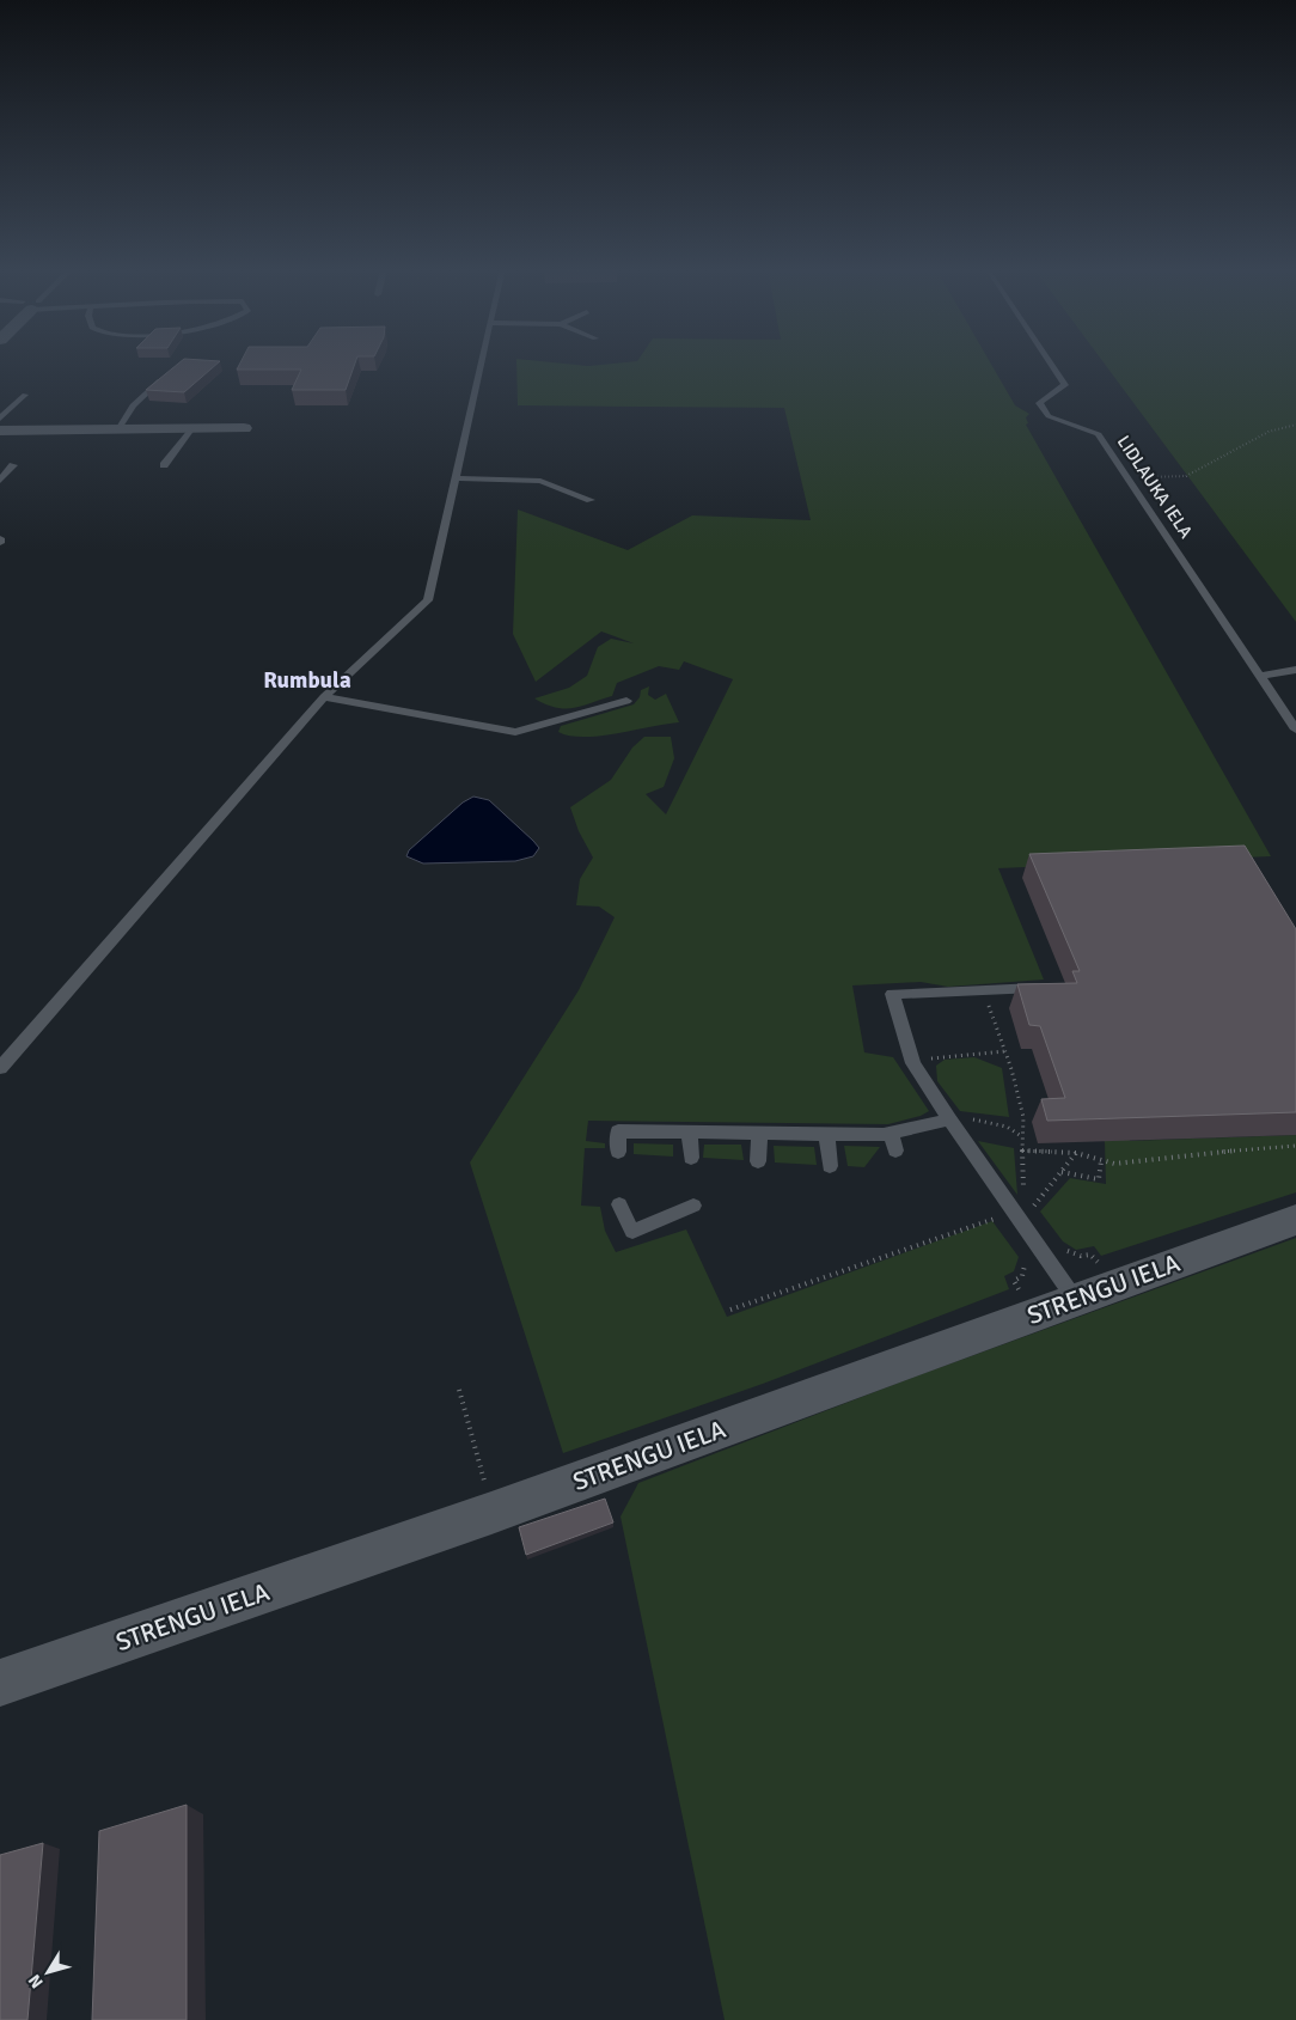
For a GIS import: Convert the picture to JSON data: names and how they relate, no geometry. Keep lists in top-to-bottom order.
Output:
{
  "streets": {
    "street": ["STRENGU IELA"],
    "lane": ["LIDLAUKA IELA"]
  },
  "districts": ["Rumbula"],
  "north": "bottom left"
}
